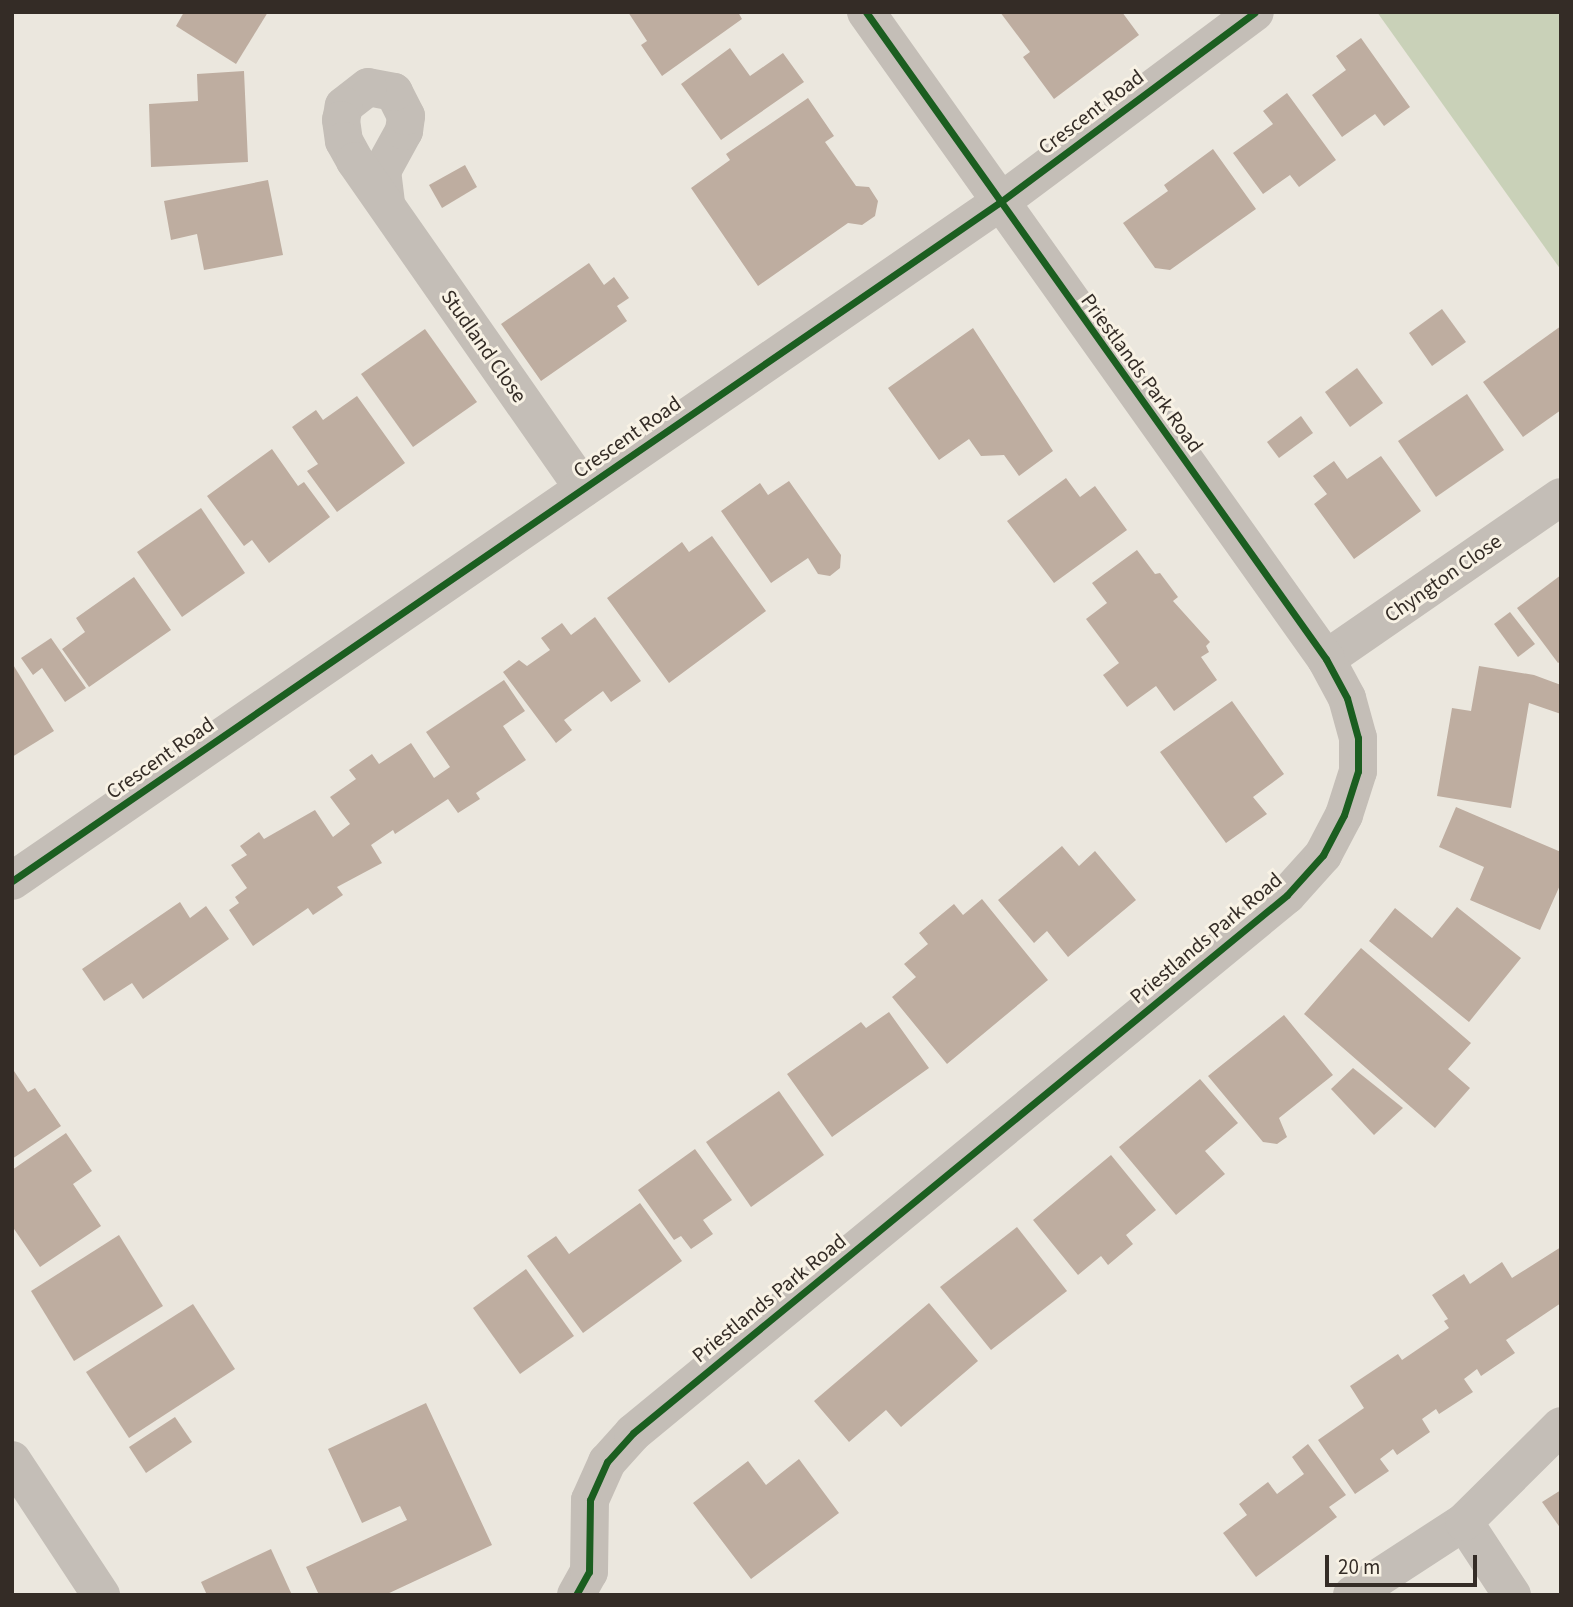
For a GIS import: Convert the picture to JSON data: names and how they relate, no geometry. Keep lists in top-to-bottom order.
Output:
{
  "streets": {
    "street": [
      "Crescent Road",
      "Studland Close",
      "Priestlands Park Road",
      "Chyngton Close"
    ]
  },
  "crossings": [
    ["Crescent Road", "Studland Close"],
    ["Crescent Road", "Priestlands Park Road"],
    ["Priestlands Park Road", "Chyngton Close"]
  ],
  "scale_bar": "20 m"
}
